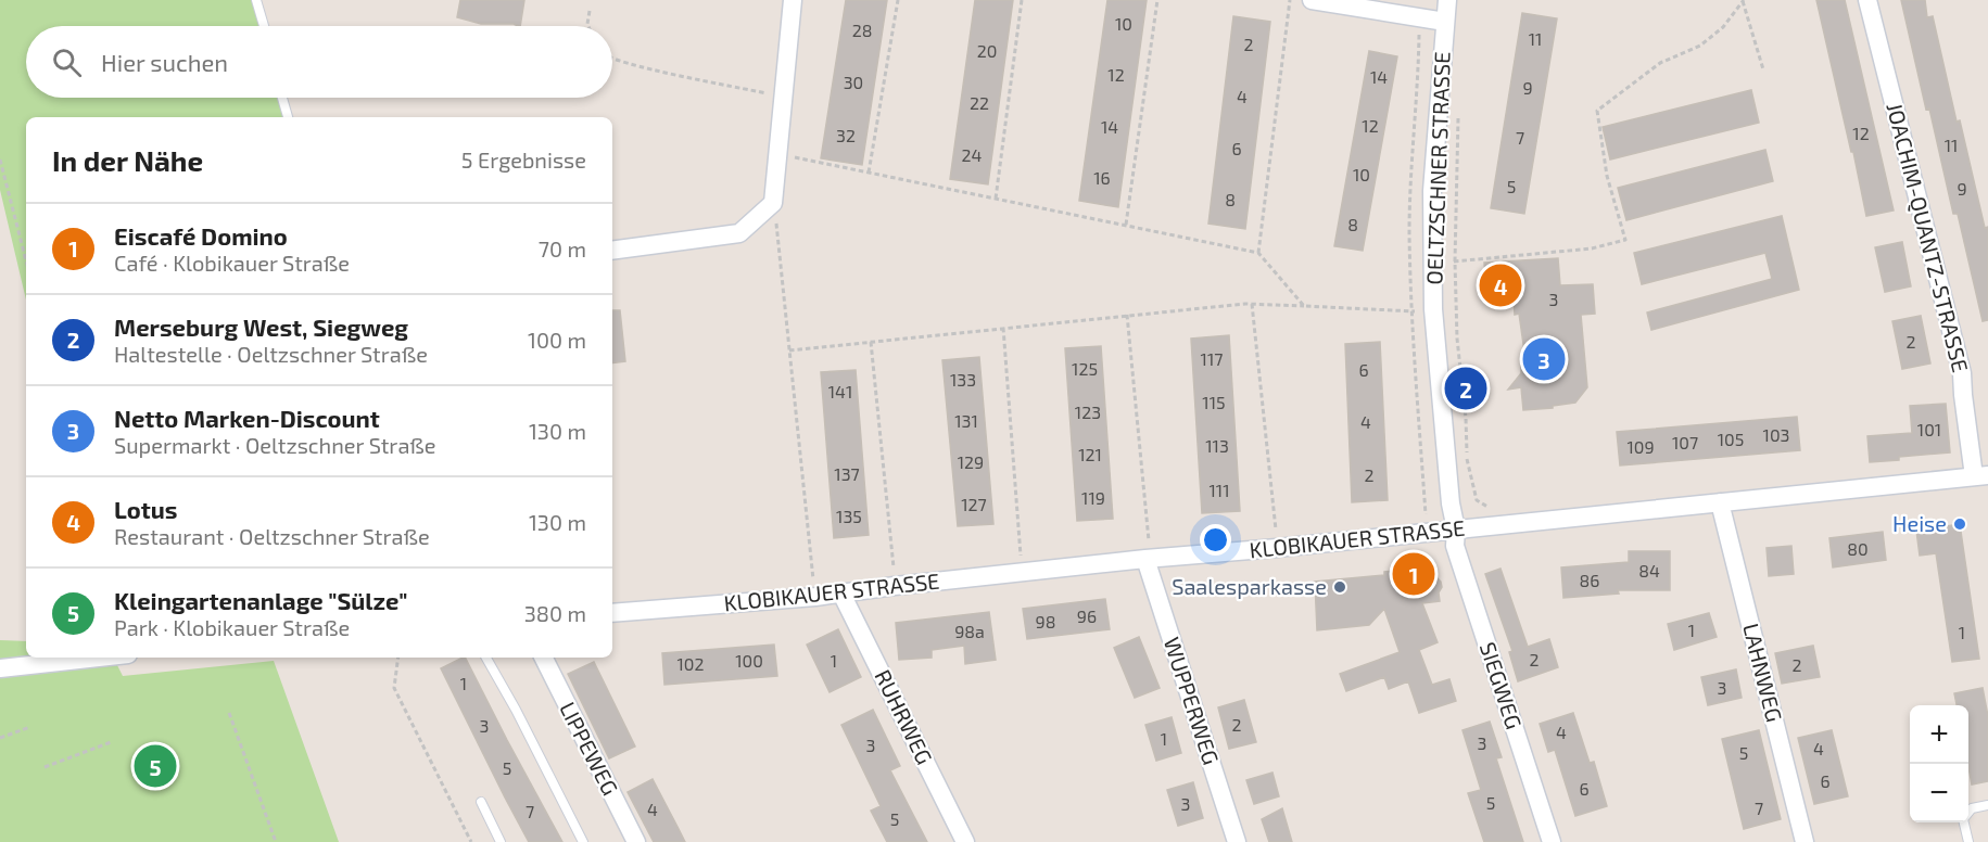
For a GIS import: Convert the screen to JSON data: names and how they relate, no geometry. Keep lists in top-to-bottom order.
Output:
{
  "streets": {
    "street": [
      "OELTZSCHNER STRASSE",
      "JOACHIM-QUANTZ-STRASSE",
      "KLOBIKAUER STRASSE",
      "LAHNWEG",
      "SIEGWEG",
      "WUPPERWEG",
      "RUHRWEG",
      "LIPPEWEG"
    ]
  },
  "crossings": [
    ["OELTZSCHNER STRASSE", "KLOBIKAUER STRASSE"],
    ["OELTZSCHNER STRASSE", "SIEGWEG"],
    ["JOACHIM-QUANTZ-STRASSE", "KLOBIKAUER STRASSE"],
    ["KLOBIKAUER STRASSE", "LAHNWEG"],
    ["KLOBIKAUER STRASSE", "SIEGWEG"],
    ["KLOBIKAUER STRASSE", "WUPPERWEG"],
    ["KLOBIKAUER STRASSE", "RUHRWEG"]
  ],
  "places": ["Heise", "Saalesparkasse"],
  "house_numbers": [
    "10",
    "28",
    "11",
    "2",
    "20",
    "12",
    "14",
    "30",
    "9",
    "4",
    "22",
    "12",
    "14",
    "12",
    "32",
    "7",
    "11",
    "6",
    "24",
    "10",
    "16",
    "5",
    "9",
    "8",
    "8",
    "3",
    "2",
    "117",
    "125",
    "6",
    "133",
    "141",
    "115",
    "123",
    "131",
    "4",
    "101",
    "103",
    "105",
    "107",
    "113",
    "109",
    "121",
    "129",
    "137",
    "2",
    "111",
    "119",
    "127",
    "135",
    "80",
    "84",
    "86",
    "96",
    "98",
    "1",
    "98a",
    "1",
    "2",
    "100",
    "1",
    "102",
    "2",
    "1",
    "3",
    "2",
    "3",
    "4",
    "1",
    "3",
    "3",
    "4",
    "5",
    "5",
    "6",
    "6",
    "5",
    "3",
    "7",
    "4",
    "7",
    "5"
  ],
  "page": {
    "search": "Hier suchen",
    "heading": ["In der Nähe", "5 Ergebnisse"],
    "list": [
      {
        "mark": "1",
        "name": "Eiscafé Domino",
        "note": "Café · Klobikauer Straße",
        "value": "70 m"
      },
      {
        "mark": "2",
        "name": "Merseburg West, Siegweg",
        "note": "Haltestelle · Oeltzschner Straße",
        "value": "100 m"
      },
      {
        "mark": "3",
        "name": "Netto Marken-Discount",
        "note": "Supermarkt · Oeltzschner Straße",
        "value": "130 m"
      },
      {
        "mark": "4",
        "name": "Lotus",
        "note": "Restaurant · Oeltzschner Straße",
        "value": "130 m"
      },
      {
        "mark": "5",
        "name": "Kleingartenanlage \"Sülze\"",
        "note": "Park · Klobikauer Straße",
        "value": "380 m"
      }
    ],
    "pins": [
      "4",
      "3",
      "2",
      "1",
      "5"
    ],
    "map_buttons": ["+", "−"]
  }
}
